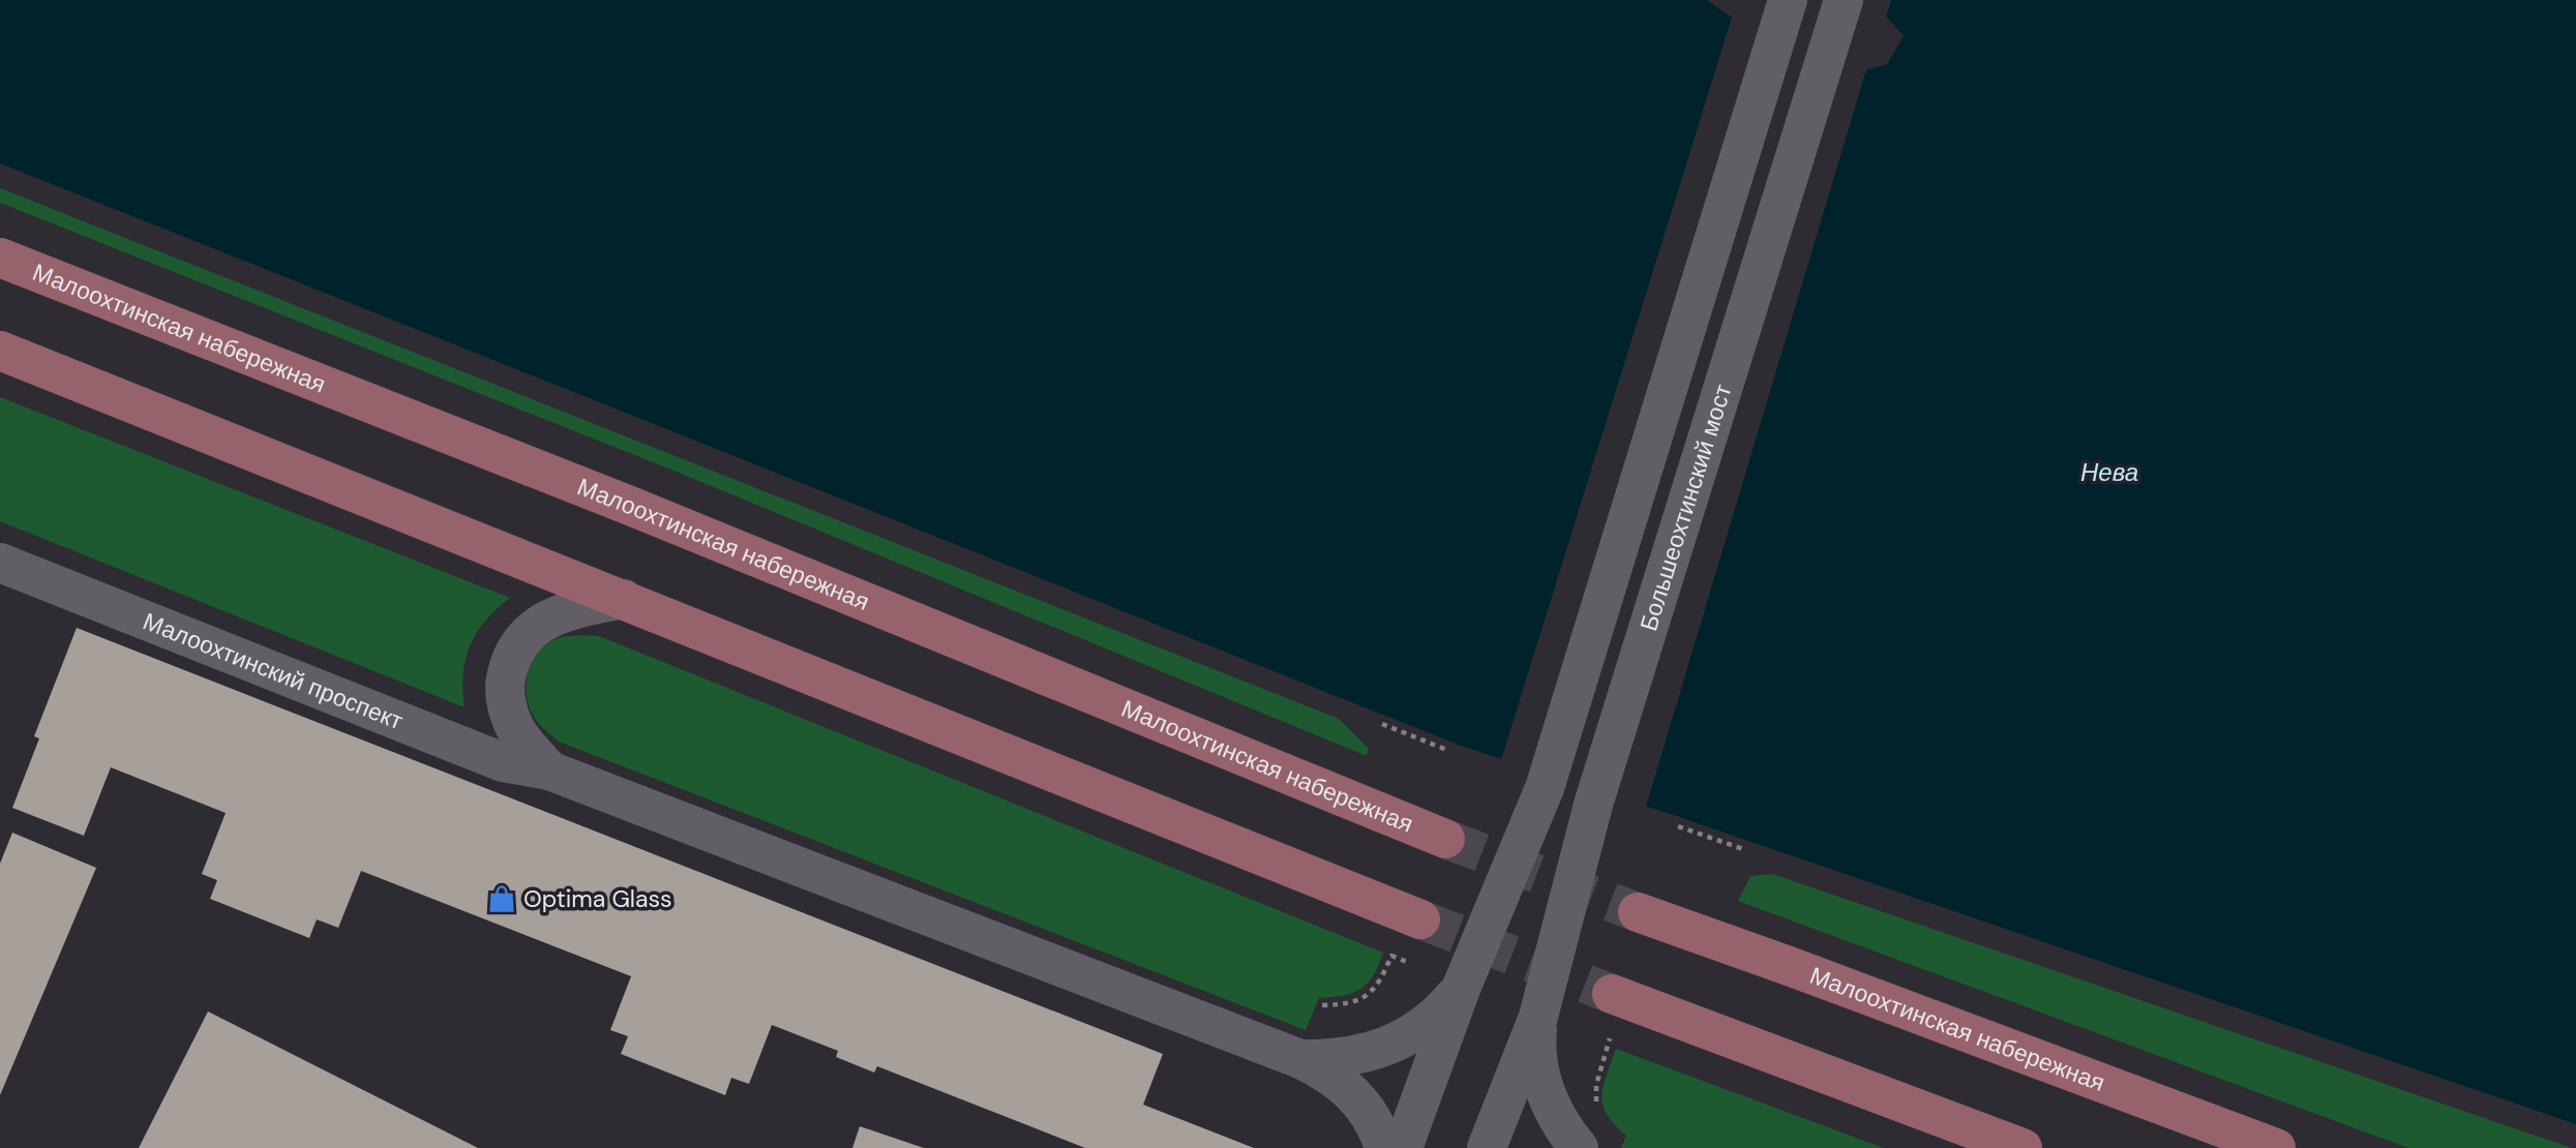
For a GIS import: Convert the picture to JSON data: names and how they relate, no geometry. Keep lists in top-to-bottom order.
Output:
{
  "streets": {
    "main road": ["Малоохтинская набережная", "Большеохтинский мост", "Малоохтинский проспект"]
  },
  "water": ["Нева"],
  "places": {
    "shop": ["Optima Glass"]
  }
}
